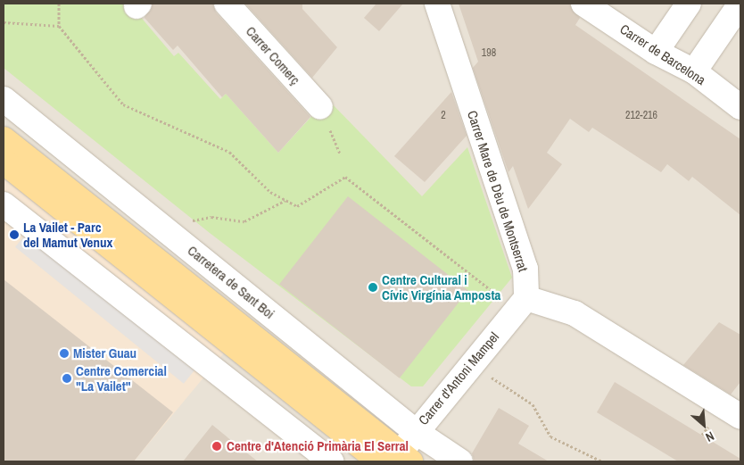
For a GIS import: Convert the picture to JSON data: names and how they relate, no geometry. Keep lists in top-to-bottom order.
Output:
{
  "streets": {
    "street": [
      "Carrer de Barcelona",
      "Carrer Comerç",
      "Carrer Mare de Dèu de Montserrat",
      "Carretera de Sant Boi",
      "Carrer d'Antoni Mampel"
    ]
  },
  "crossings": [
    ["Carrer Mare de Dèu de Montserrat", "Carrer d'Antoni Mampel"],
    ["Carretera de Sant Boi", "Carrer d'Antoni Mampel"]
  ],
  "places": [
    "La Vailet - Parc del Mamut Venux",
    "Centre Cultural i Cívic Virgínia Amposta",
    "Mister Guau",
    "Centre Comercial \"La Vailet\"",
    "Centre d'Atenció Primària El Serral"
  ],
  "house_numbers": ["198", "2", "212-216"],
  "north": "bottom right"
}
